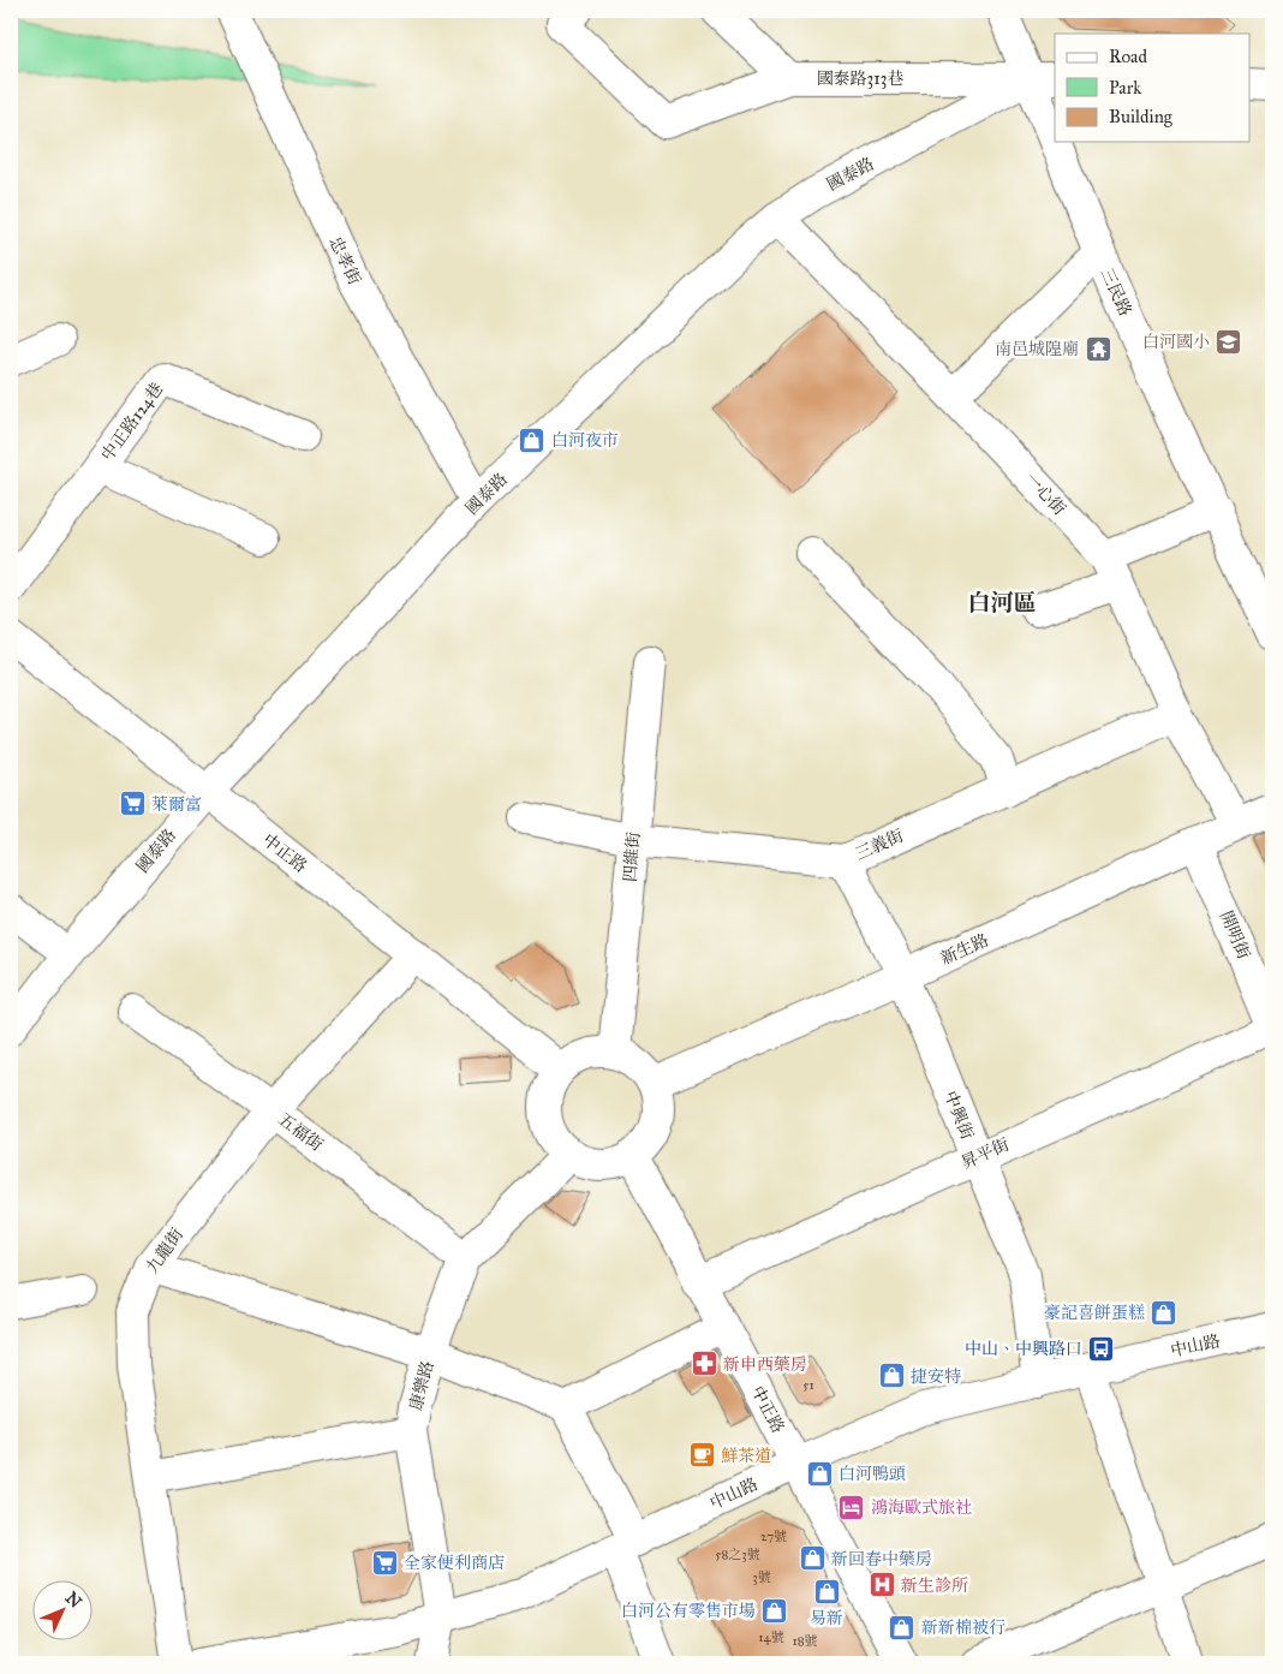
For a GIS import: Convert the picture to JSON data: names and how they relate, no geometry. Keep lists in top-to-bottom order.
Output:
{
  "streets": {
    "street": [
      "國泰路313巷",
      "國泰路",
      "忠孝街",
      "三民路",
      "中正路124巷",
      "一心街",
      "三義街",
      "中正路",
      "四維街",
      "開明街",
      "新生路",
      "中興街",
      "五福街",
      "昇平街",
      "九龍街",
      "中山路",
      "康樂路"
    ]
  },
  "crossings": [
    ["國泰路313巷", "國泰路"],
    ["國泰路313巷", "三民路"],
    ["國泰路", "忠孝街"],
    ["國泰路", "三民路"],
    ["國泰路", "一心街"],
    ["國泰路", "中正路"],
    ["一心街", "三義街"],
    ["一心街", "新生路"],
    ["三義街", "四維街"],
    ["三義街", "中興街"],
    ["中正路", "四維街"],
    ["中正路", "新生路"],
    ["中正路", "昇平街"],
    ["中正路", "九龍街"],
    ["中正路", "中山路"],
    ["中正路", "康樂路"],
    ["四維街", "新生路"],
    ["四維街", "康樂路"],
    ["開明街", "新生路"],
    ["開明街", "昇平街"],
    ["新生路", "中興街"],
    ["新生路", "康樂路"],
    ["中興街", "昇平街"],
    ["中興街", "中山路"],
    ["五福街", "九龍街"],
    ["五福街", "康樂路"],
    ["中山路", "康樂路"]
  ],
  "districts": ["白河區"],
  "places": {
    "school or university": ["白河國小"],
    "temple": ["南邑城隍廟"],
    "shop": [
      "白河夜市",
      "豪記喜餅蛋糕",
      "捷安特",
      "白河鴨頭",
      "新回春中藥房",
      "易新",
      "白河公有零售市場",
      "新新棉被行"
    ],
    "supermarket": ["萊爾富", "全家便利商店"],
    "bus stop": ["中山、中興路口"],
    "pharmacy": ["新申西藥房"],
    "cafe": ["鮮茶道"],
    "hotel": ["鴻海歐式旅社"],
    "hospital": ["新生診所"]
  },
  "house_numbers": [
    "51",
    "27號",
    "58之3號",
    "3號",
    "14號",
    "18號"
  ],
  "legend": ["Road", "Park", "Building"],
  "north": "top right"
}
